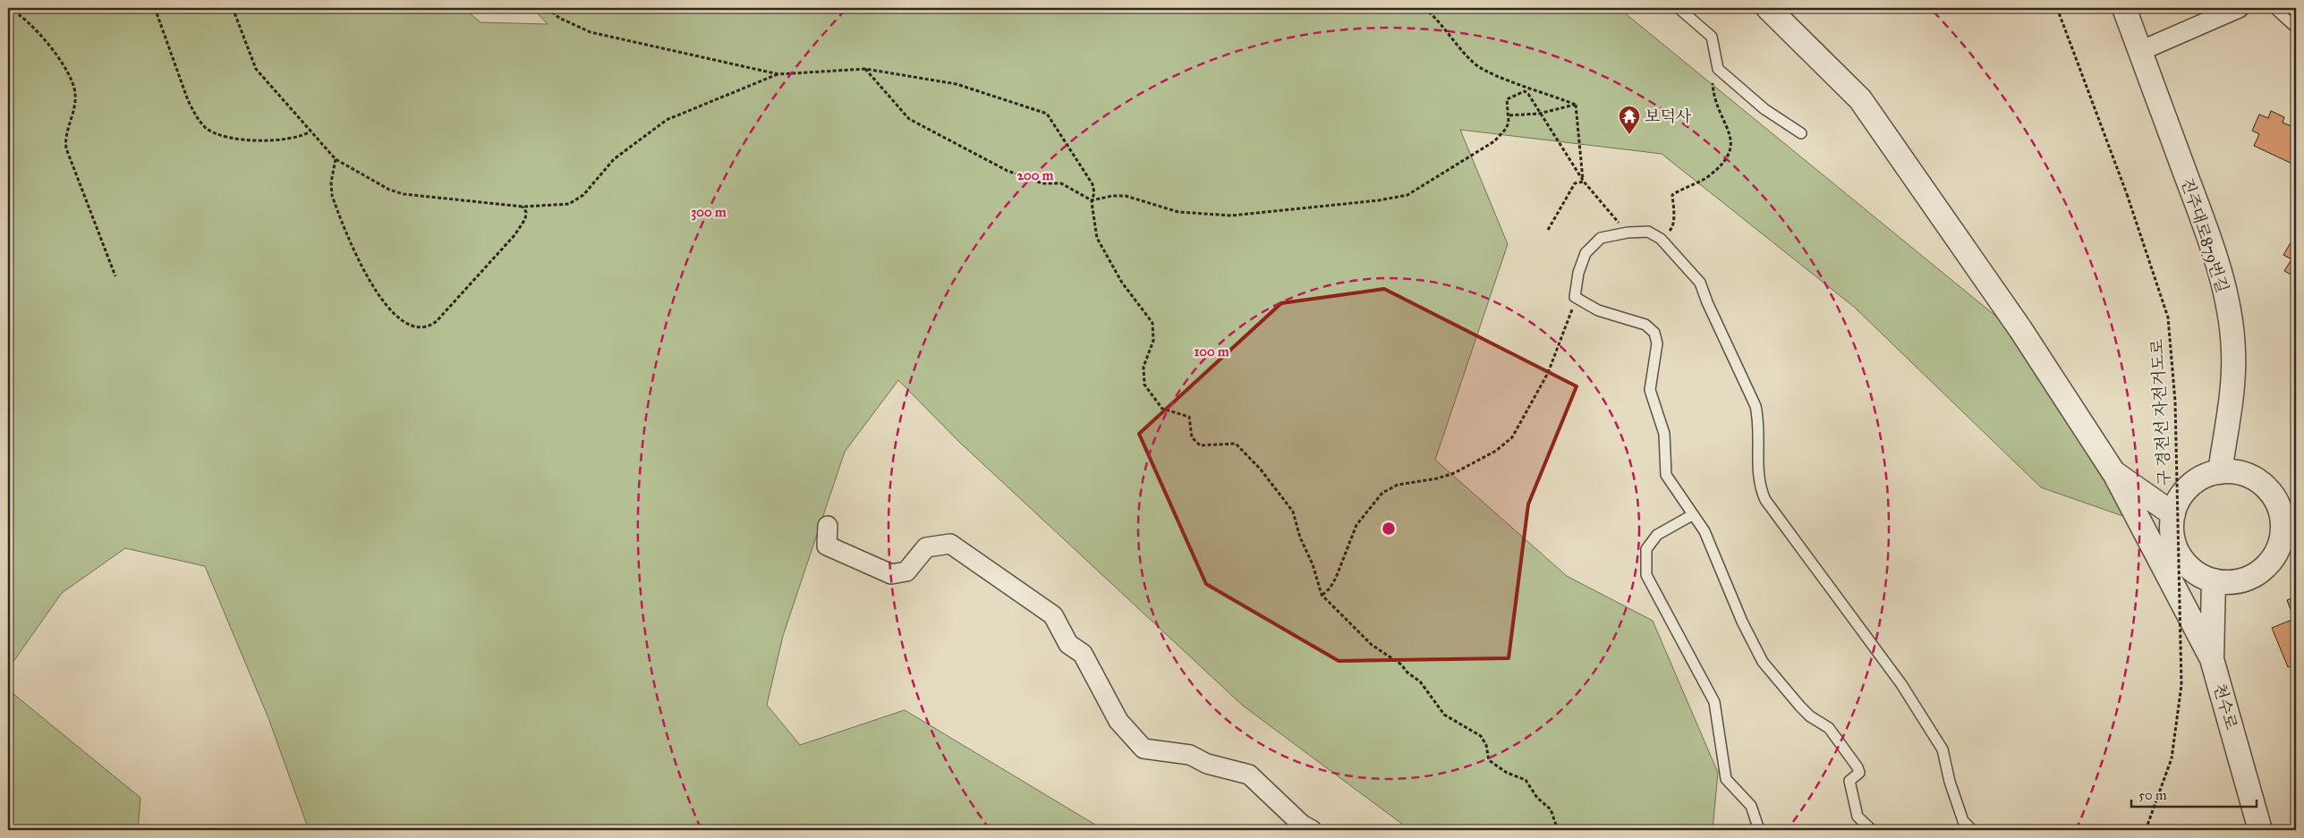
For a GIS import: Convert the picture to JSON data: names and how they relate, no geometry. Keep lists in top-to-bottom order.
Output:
{
  "streets": {
    "street": ["진주대로879번길", "천수로"],
    "path": ["구 경전선 자전거도로"]
  },
  "crossings": [
    ["진주대로879번길", "천수로"]
  ],
  "places": {
    "temple": ["보덕사"]
  },
  "scale_bar": "50 m",
  "rings": ["200 m", "300 m", "100 m"]
}
